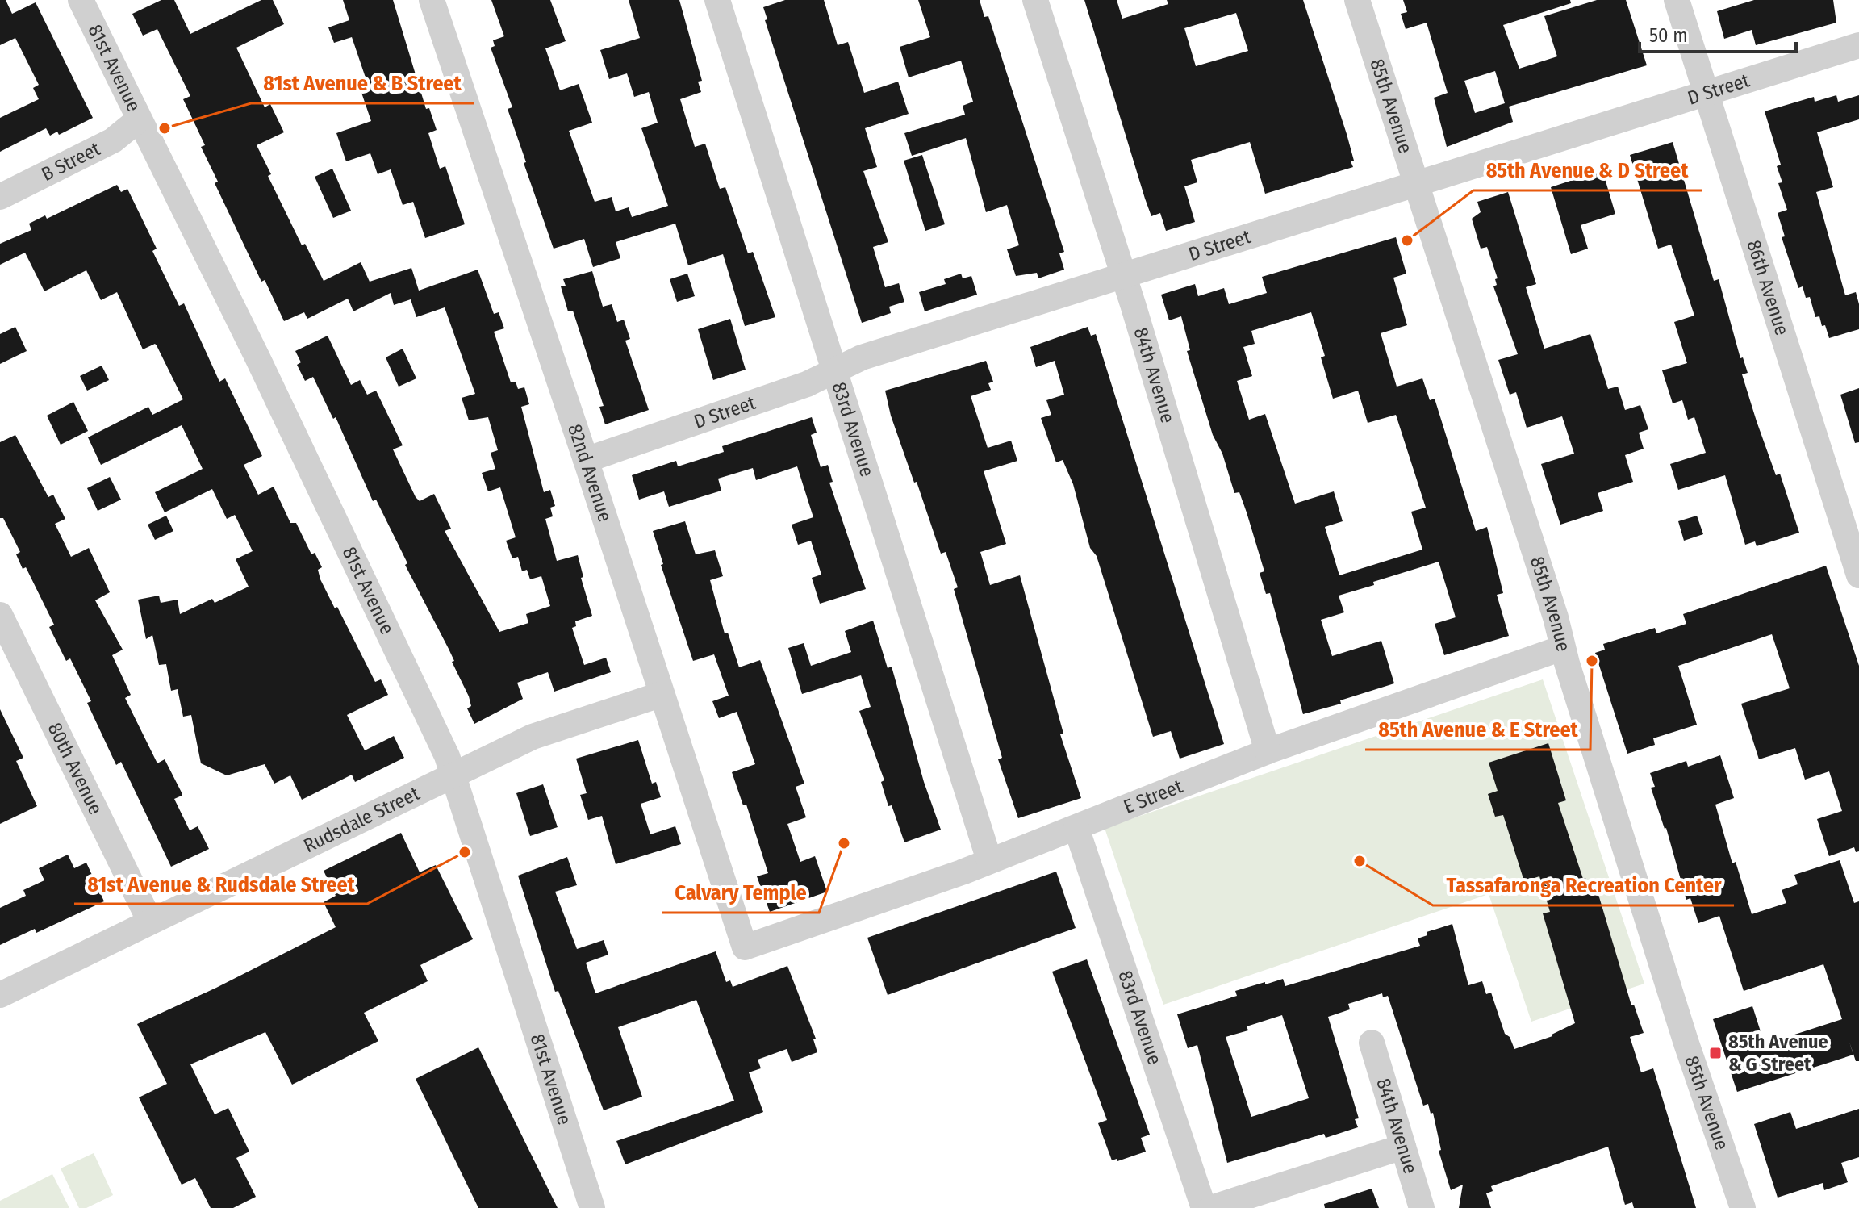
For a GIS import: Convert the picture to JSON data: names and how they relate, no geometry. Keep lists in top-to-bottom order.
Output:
{
  "streets": {
    "street": [
      "81st Avenue",
      "D Street",
      "85th Avenue",
      "B Street",
      "86th Avenue",
      "84th Avenue",
      "83rd Avenue",
      "82nd Avenue",
      "80th Avenue",
      "E Street",
      "Rudsdale Street"
    ]
  },
  "crossings": [
    ["81st Avenue", "B Street"],
    ["81st Avenue", "Rudsdale Street"],
    ["D Street", "85th Avenue"],
    ["D Street", "86th Avenue"],
    ["D Street", "84th Avenue"],
    ["D Street", "83rd Avenue"],
    ["D Street", "82nd Avenue"],
    ["85th Avenue", "E Street"],
    ["84th Avenue", "E Street"],
    ["83rd Avenue", "E Street"],
    ["82nd Avenue", "E Street"],
    ["82nd Avenue", "Rudsdale Street"],
    ["80th Avenue", "Rudsdale Street"]
  ],
  "places": {
    "other": [
      "81st Avenue & B Street",
      "85th Avenue & D Street",
      "85th Avenue & E Street",
      "Calvary Temple",
      "81st Avenue & Rudsdale Street",
      "Tassafaronga Recreation Center"
    ],
    "transit": ["85th Avenue & G Street"]
  },
  "scale_bar": "50 m"
}
